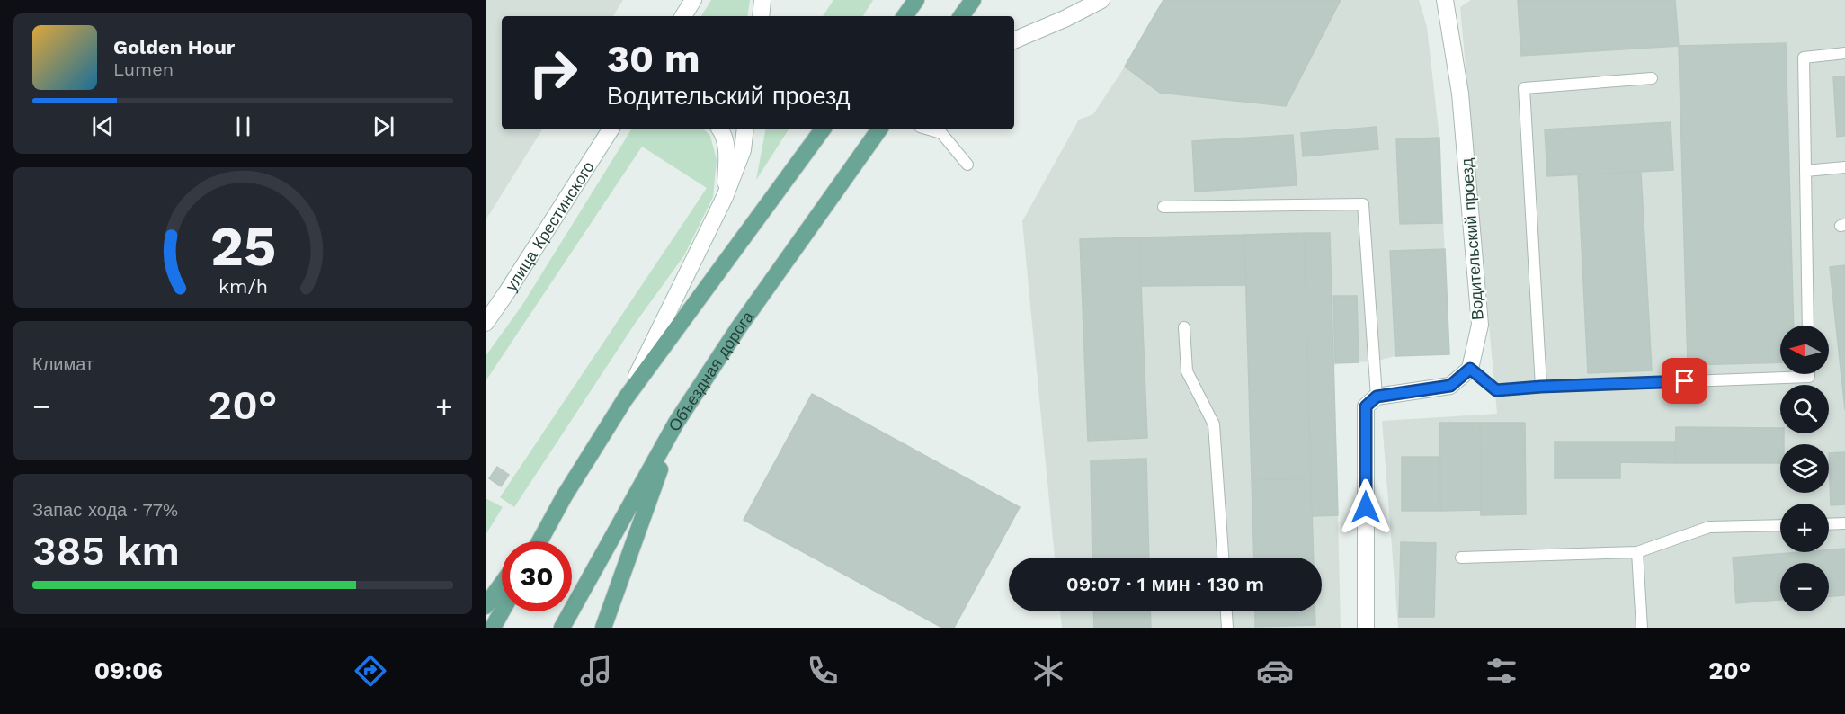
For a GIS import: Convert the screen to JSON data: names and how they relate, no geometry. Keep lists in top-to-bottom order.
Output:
{
  "streets": {
    "main road": ["Объездная дорога"],
    "street": ["улица Крестинского", "Водительский проезд"]
  },
  "north": "left",
  "page": {
    "turn": ["30 m", "Водительский проезд"],
    "song": ["Golden Hour", "Lumen"],
    "tile": [
      "Климат",
      ["Запас хода · 77%", "385 km"]
    ],
    "map_buttons": ["+", "−"],
    "heat": ["−", "20°", "+"],
    "limit": "30",
    "trip": "09:07 · 1 мин · 130 m",
    "tabs": ["09:06", "20°"],
    "gauge": ["25", "km/h"]
  }
}
